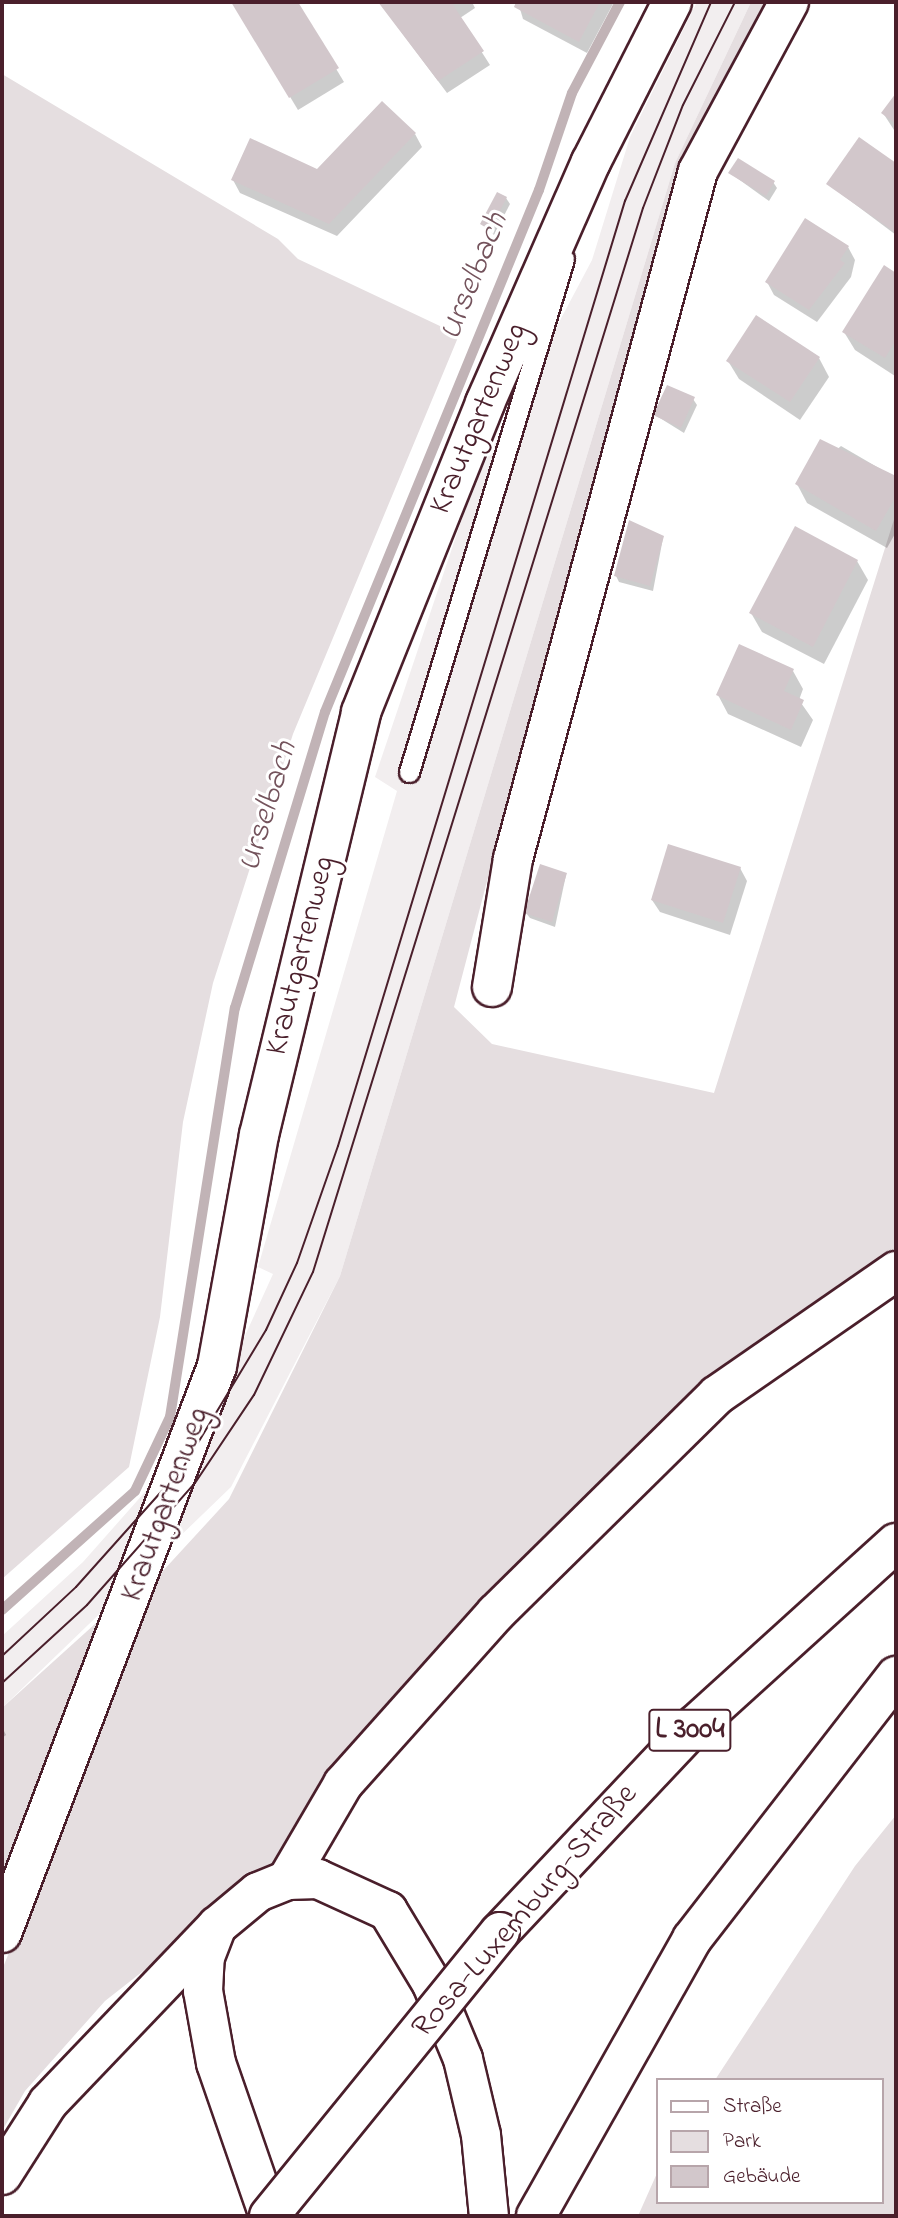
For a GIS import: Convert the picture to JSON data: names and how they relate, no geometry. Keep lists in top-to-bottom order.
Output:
{
  "streets": {
    "main road": ["Krautgartenweg", "L 3004", "Rosa-Luxemburg-Straße"]
  },
  "water": ["Urselbach"],
  "legend": ["Straße", "Park", "Gebäude"]
}
